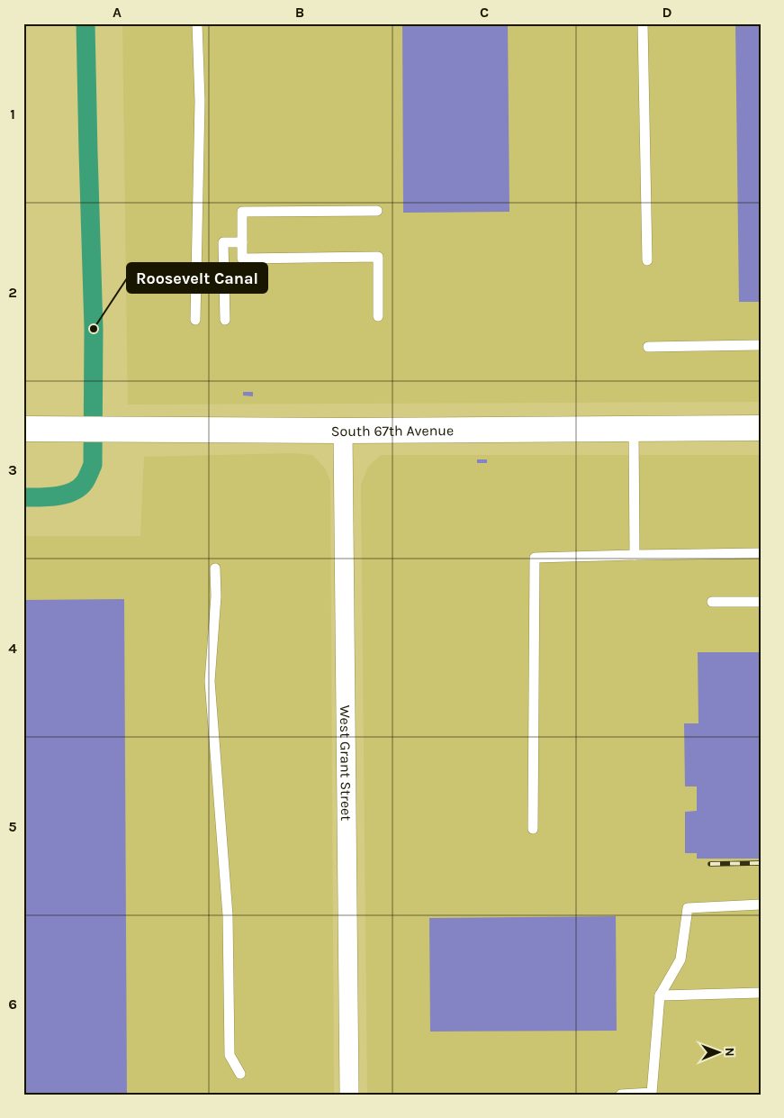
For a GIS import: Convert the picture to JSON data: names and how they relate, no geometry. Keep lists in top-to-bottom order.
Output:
{
  "streets": {
    "main road": ["South 67th Avenue"],
    "street": ["West Grant Street"]
  },
  "crossings": [
    ["South 67th Avenue", "West Grant Street"]
  ],
  "places": ["Roosevelt Canal"],
  "north": "right",
  "grid": {
    "columns": [
      "A",
      "B",
      "C",
      "D"
    ],
    "rows": [
      "1",
      "2",
      "3",
      "4",
      "5",
      "6"
    ]
  }
}
